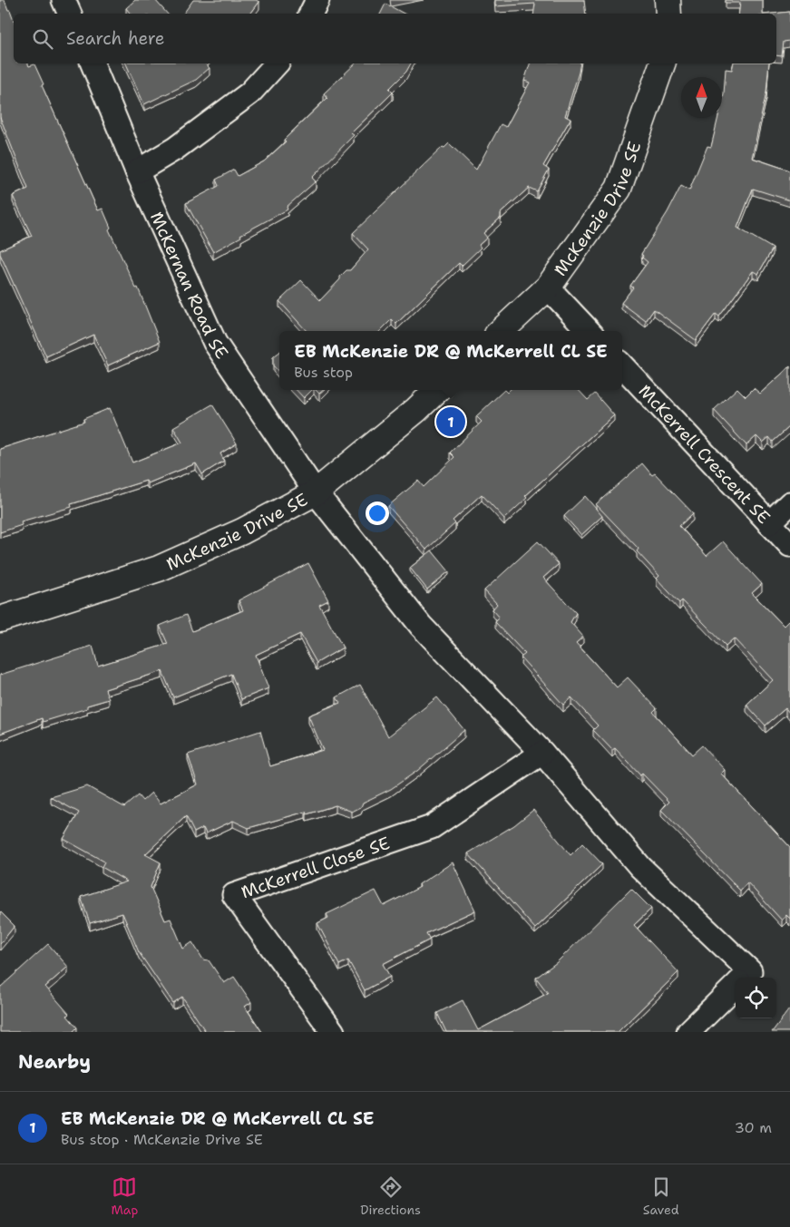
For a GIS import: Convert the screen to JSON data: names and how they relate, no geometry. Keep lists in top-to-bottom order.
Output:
{
  "streets": {
    "street": [
      "McKenzie Drive SE",
      "McKernan Road SE",
      "McKerrell Crescent SE",
      "McKerrell Close SE"
    ]
  },
  "crossings": [
    ["McKenzie Drive SE", "McKernan Road SE"]
  ],
  "north": "top",
  "page": {
    "search": "Search here",
    "popup": ["EB McKenzie DR @ McKerrell CL SE", "Bus stop"],
    "pins": "1",
    "heading": "Nearby",
    "list": [
      {
        "mark": "1",
        "name": "EB McKenzie DR @ McKerrell CL SE",
        "note": "Bus stop · McKenzie Drive SE",
        "value": "30 m"
      }
    ],
    "nav": ["Map", "Directions", "Saved"]
  }
}
